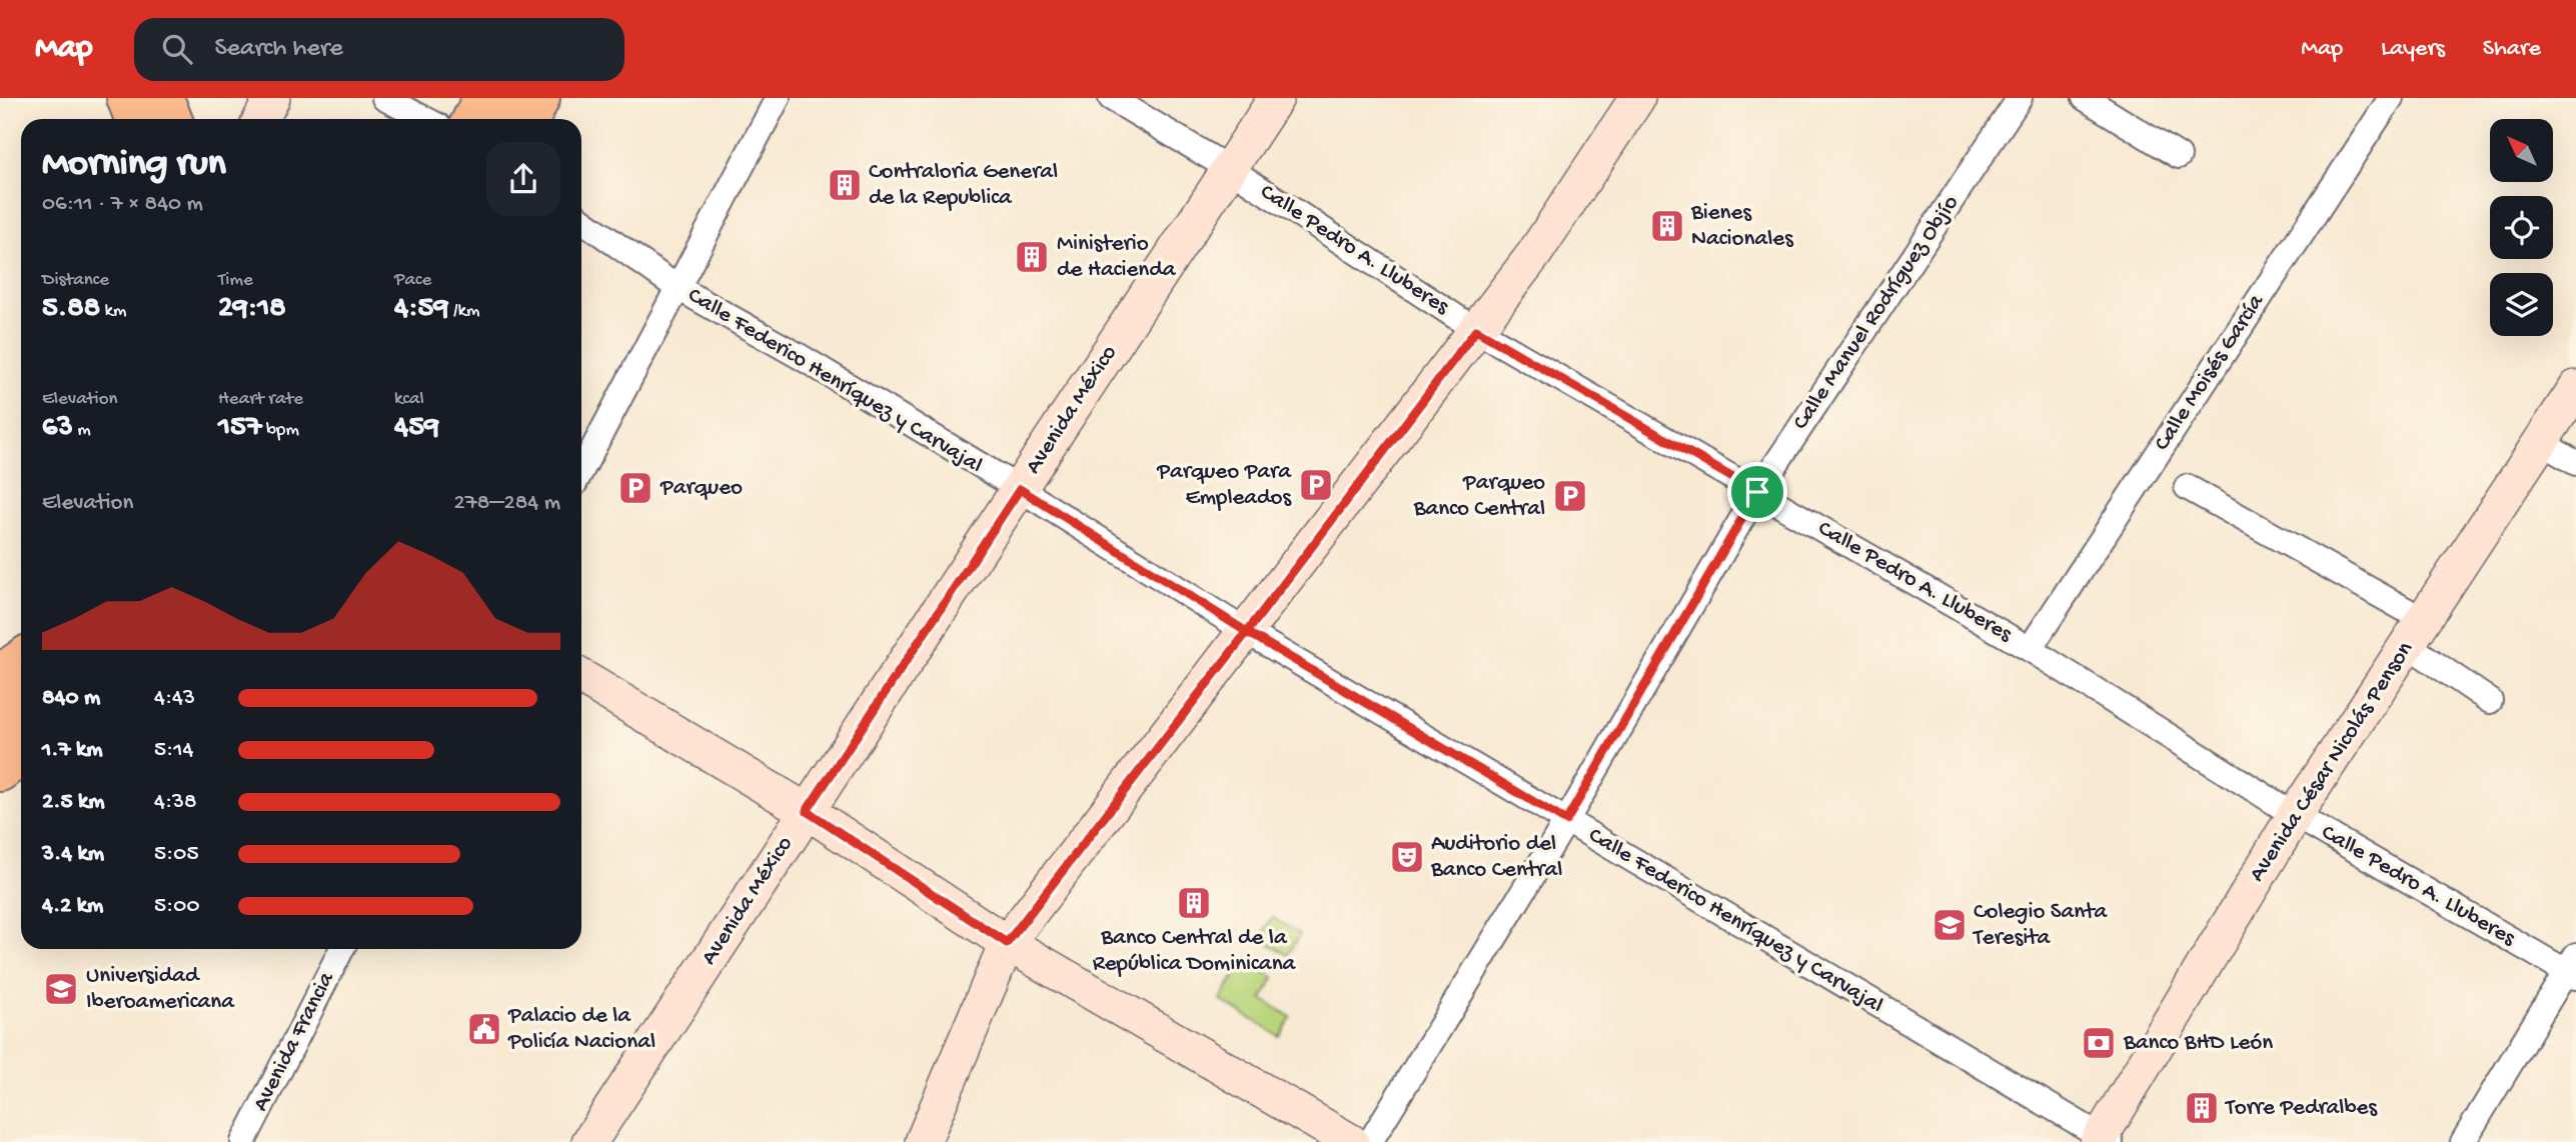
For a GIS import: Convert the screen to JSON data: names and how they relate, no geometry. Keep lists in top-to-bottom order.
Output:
{
  "streets": {
    "main road": ["Avenida México", "Avenida César Nicolás Penson"],
    "street": [
      "Calle Pedro A. Lluberes",
      "Calle Manuel Rodríguez Objío",
      "Calle Moisés García",
      "Calle Federico Henríquez y Carvajal",
      "Avenida Francia"
    ]
  },
  "crossings": [
    ["Calle Pedro A. Lluberes", "Calle Manuel Rodríguez Objío"],
    ["Calle Pedro A. Lluberes", "Calle Moisés García"],
    ["Calle Pedro A. Lluberes", "Avenida México"],
    ["Calle Pedro A. Lluberes", "Avenida César Nicolás Penson"],
    ["Calle Manuel Rodríguez Objío", "Calle Federico Henríquez y Carvajal"],
    ["Calle Federico Henríquez y Carvajal", "Avenida México"],
    ["Calle Federico Henríquez y Carvajal", "Avenida César Nicolás Penson"]
  ],
  "places": {
    "building": [
      "Contraloria General de la Republica",
      "Bienes Nacionales",
      "Ministerio de Hacienda",
      "Banco Central de la República Dominicana",
      "Torre Pedralbes"
    ],
    "parking": ["Parqueo Para Empleados", "Parqueo", "Parqueo Banco Central"],
    "theatre": ["Auditorio del Banco Central"],
    "school or university": ["Colegio Santa Teresita", "Universidad Iberoamericana"],
    "public building": ["Palacio de la Policía Nacional"],
    "bank": ["Banco BHD León"]
  },
  "north": "top left",
  "page": {
    "header": "Map",
    "search": "Search here",
    "nav": ["Map", "Layers", "Share"],
    "heading": ["Morning run", "06:11 · 7 × 840 m"],
    "stats": [
      ["Distance", "5.88 km"],
      ["Time", "29:18"],
      ["Pace", "4:59 /km"],
      ["Elevation", "63 m"],
      ["Heart rate", "157 bpm"],
      ["kcal", "459"]
    ],
    "chart": ["Elevation", "278–284 m"],
    "list": [
      {
        "name": "840 m",
        "note": "4:43"
      },
      {
        "name": "1.7 km",
        "note": "5:14"
      },
      {
        "name": "2.5 km",
        "note": "4:38"
      },
      {
        "name": "3.4 km",
        "note": "5:05"
      },
      {
        "name": "4.2 km",
        "note": "5:00"
      }
    ]
  }
}
